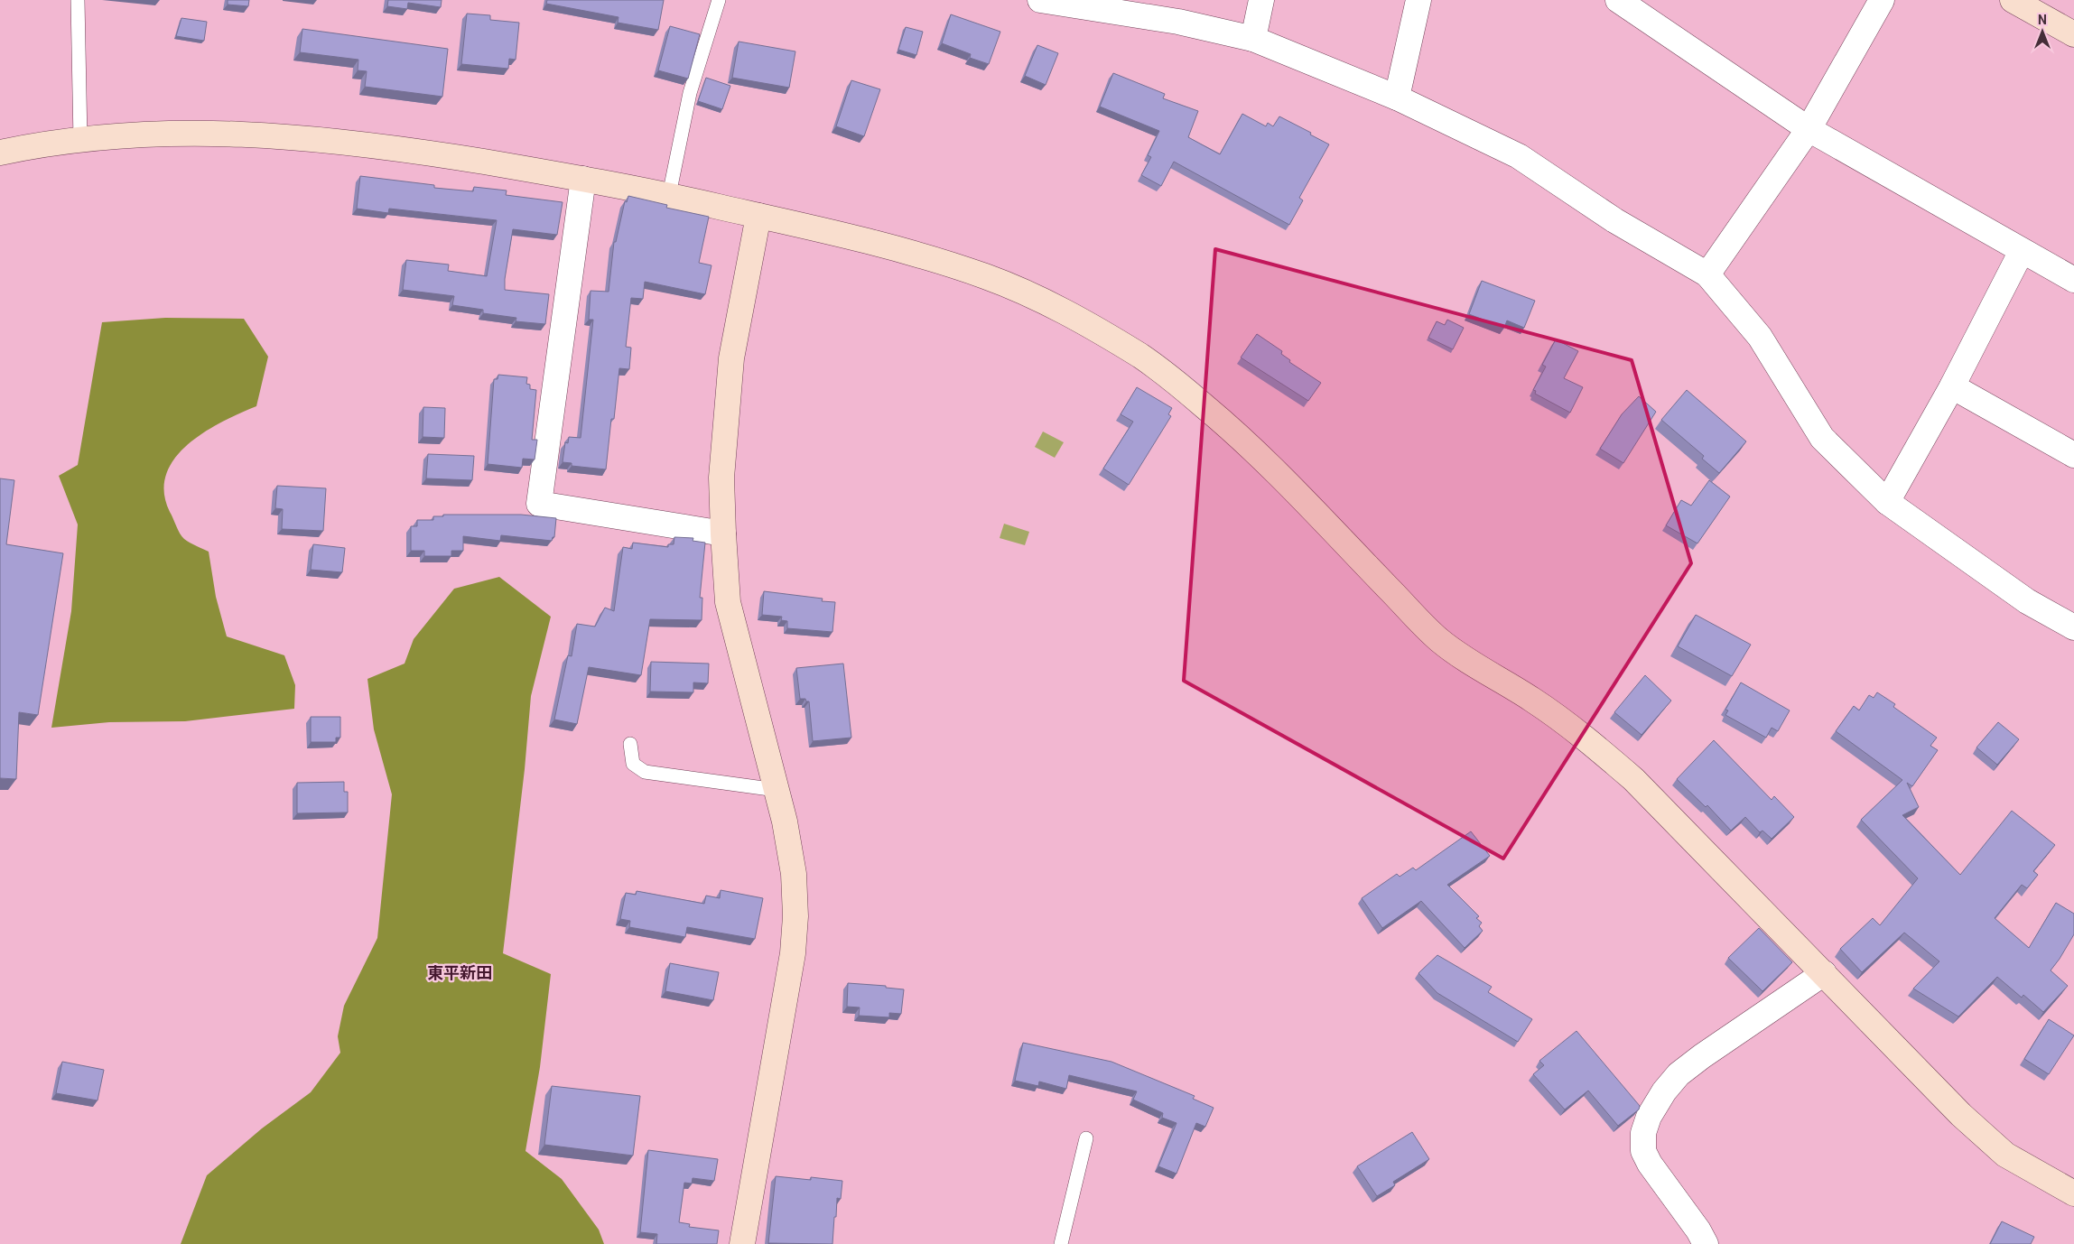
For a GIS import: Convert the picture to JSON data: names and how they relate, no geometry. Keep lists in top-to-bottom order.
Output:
{
  "districts": ["東平新田"],
  "north": "top"
}
